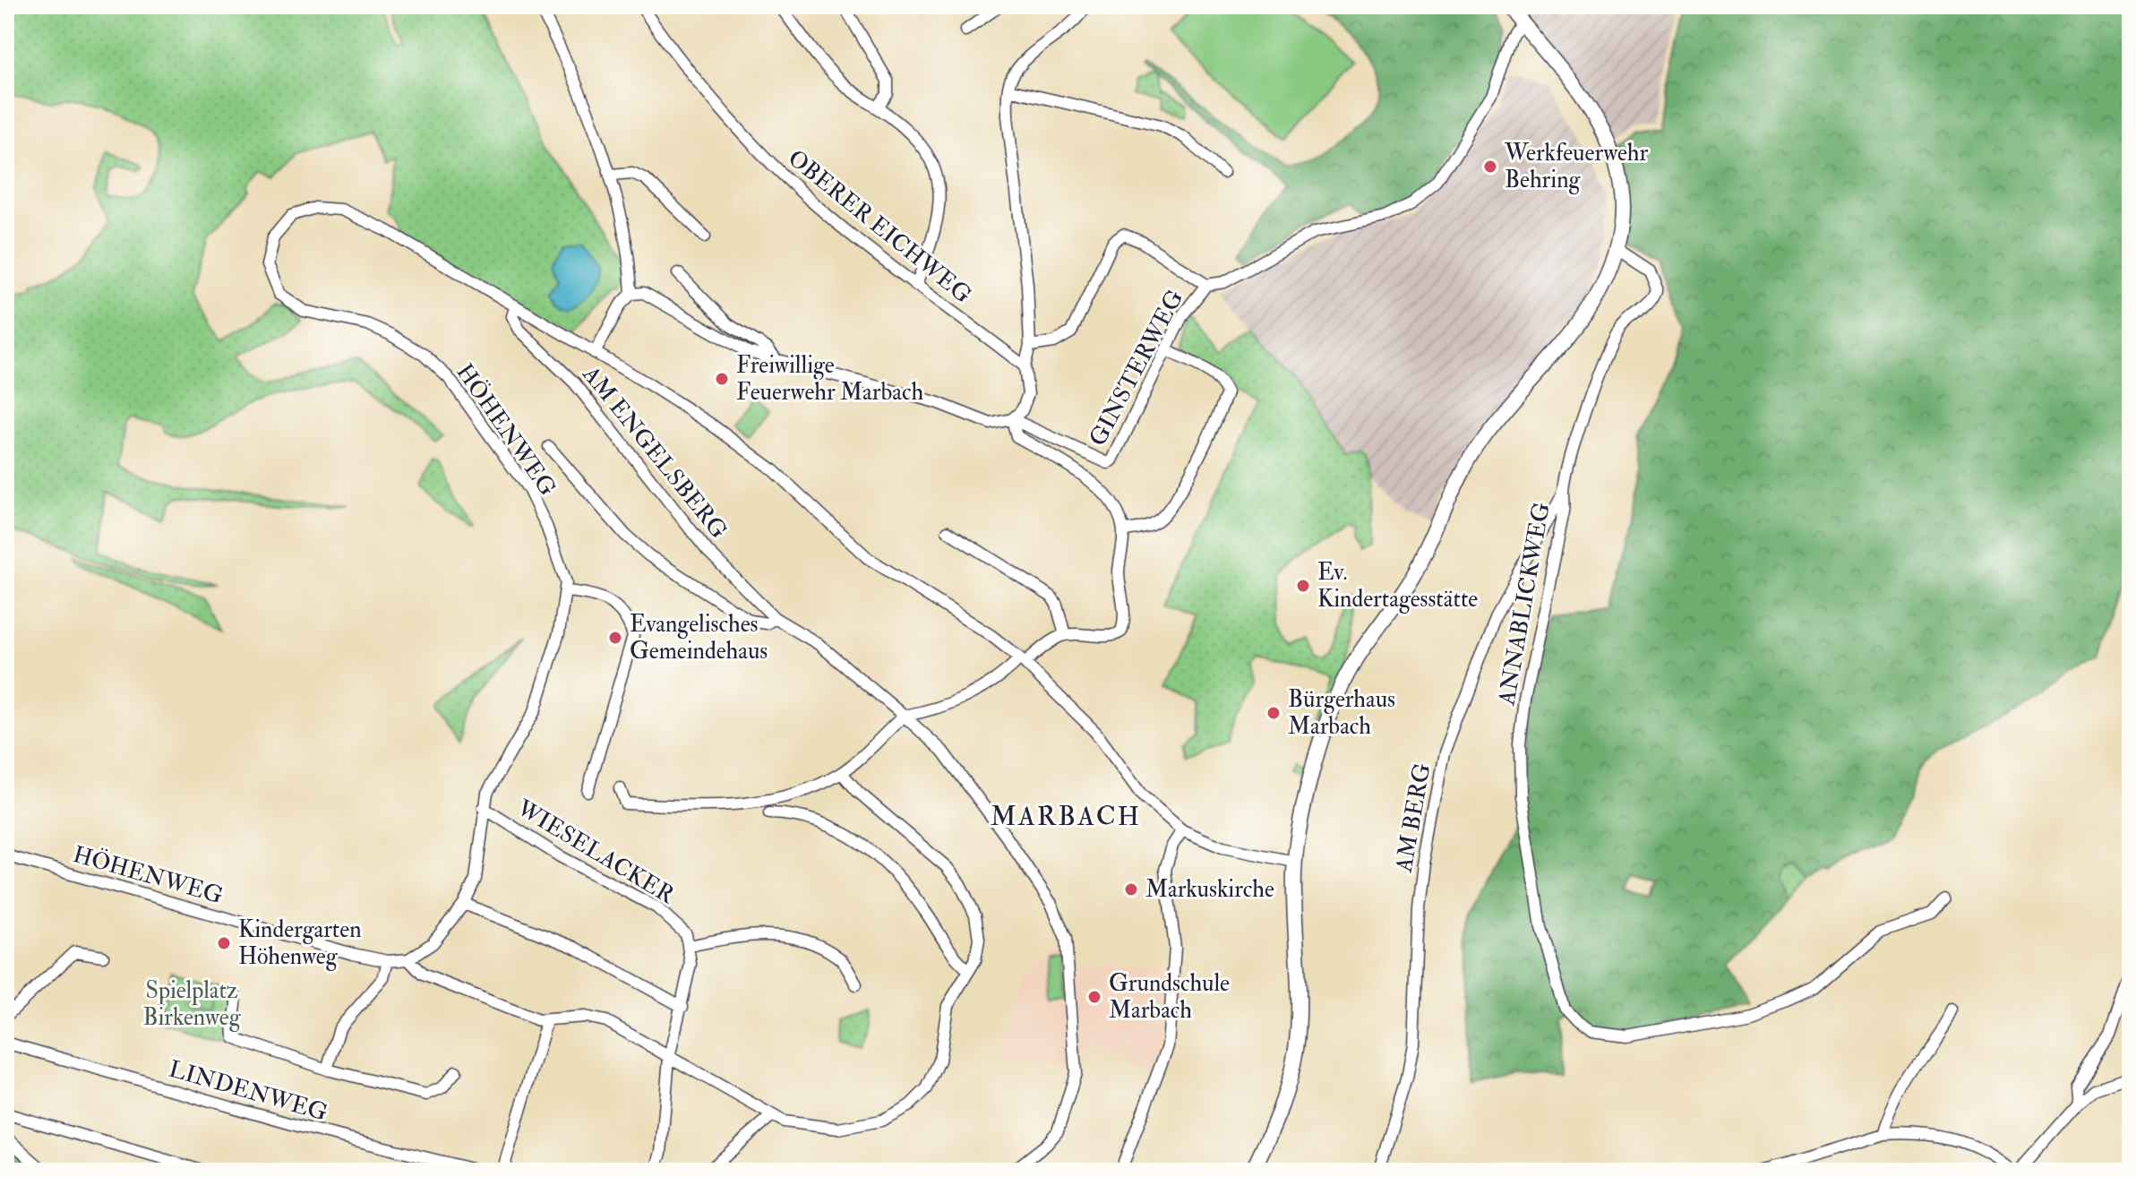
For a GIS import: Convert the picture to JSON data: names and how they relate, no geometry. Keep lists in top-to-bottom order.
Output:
{
  "streets": {
    "street": [
      "OBERER EICHWEG",
      "GINSTERWEG",
      "HÖHENWEG",
      "AM ENGELSBERG",
      "ANNABLICKWEG",
      "AM BERG",
      "WIESELACKER",
      "LINDENWEG"
    ]
  },
  "crossings": [
    ["HÖHENWEG", "AM ENGELSBERG"],
    ["HÖHENWEG", "WIESELACKER"],
    ["ANNABLICKWEG", "AM BERG"]
  ],
  "districts": ["MARBACH"],
  "parks": ["Spielplatz Birkenweg"],
  "places": [
    "Werkfeuerwehr Behring",
    "Freiwillige Feuerwehr Marbach",
    "Ev. Kindertagesstätte",
    "Evangelisches Gemeindehaus",
    "Bürgerhaus Marbach",
    "Markuskirche",
    "Kindergarten Höhenweg",
    "Grundschule Marbach"
  ]
}
